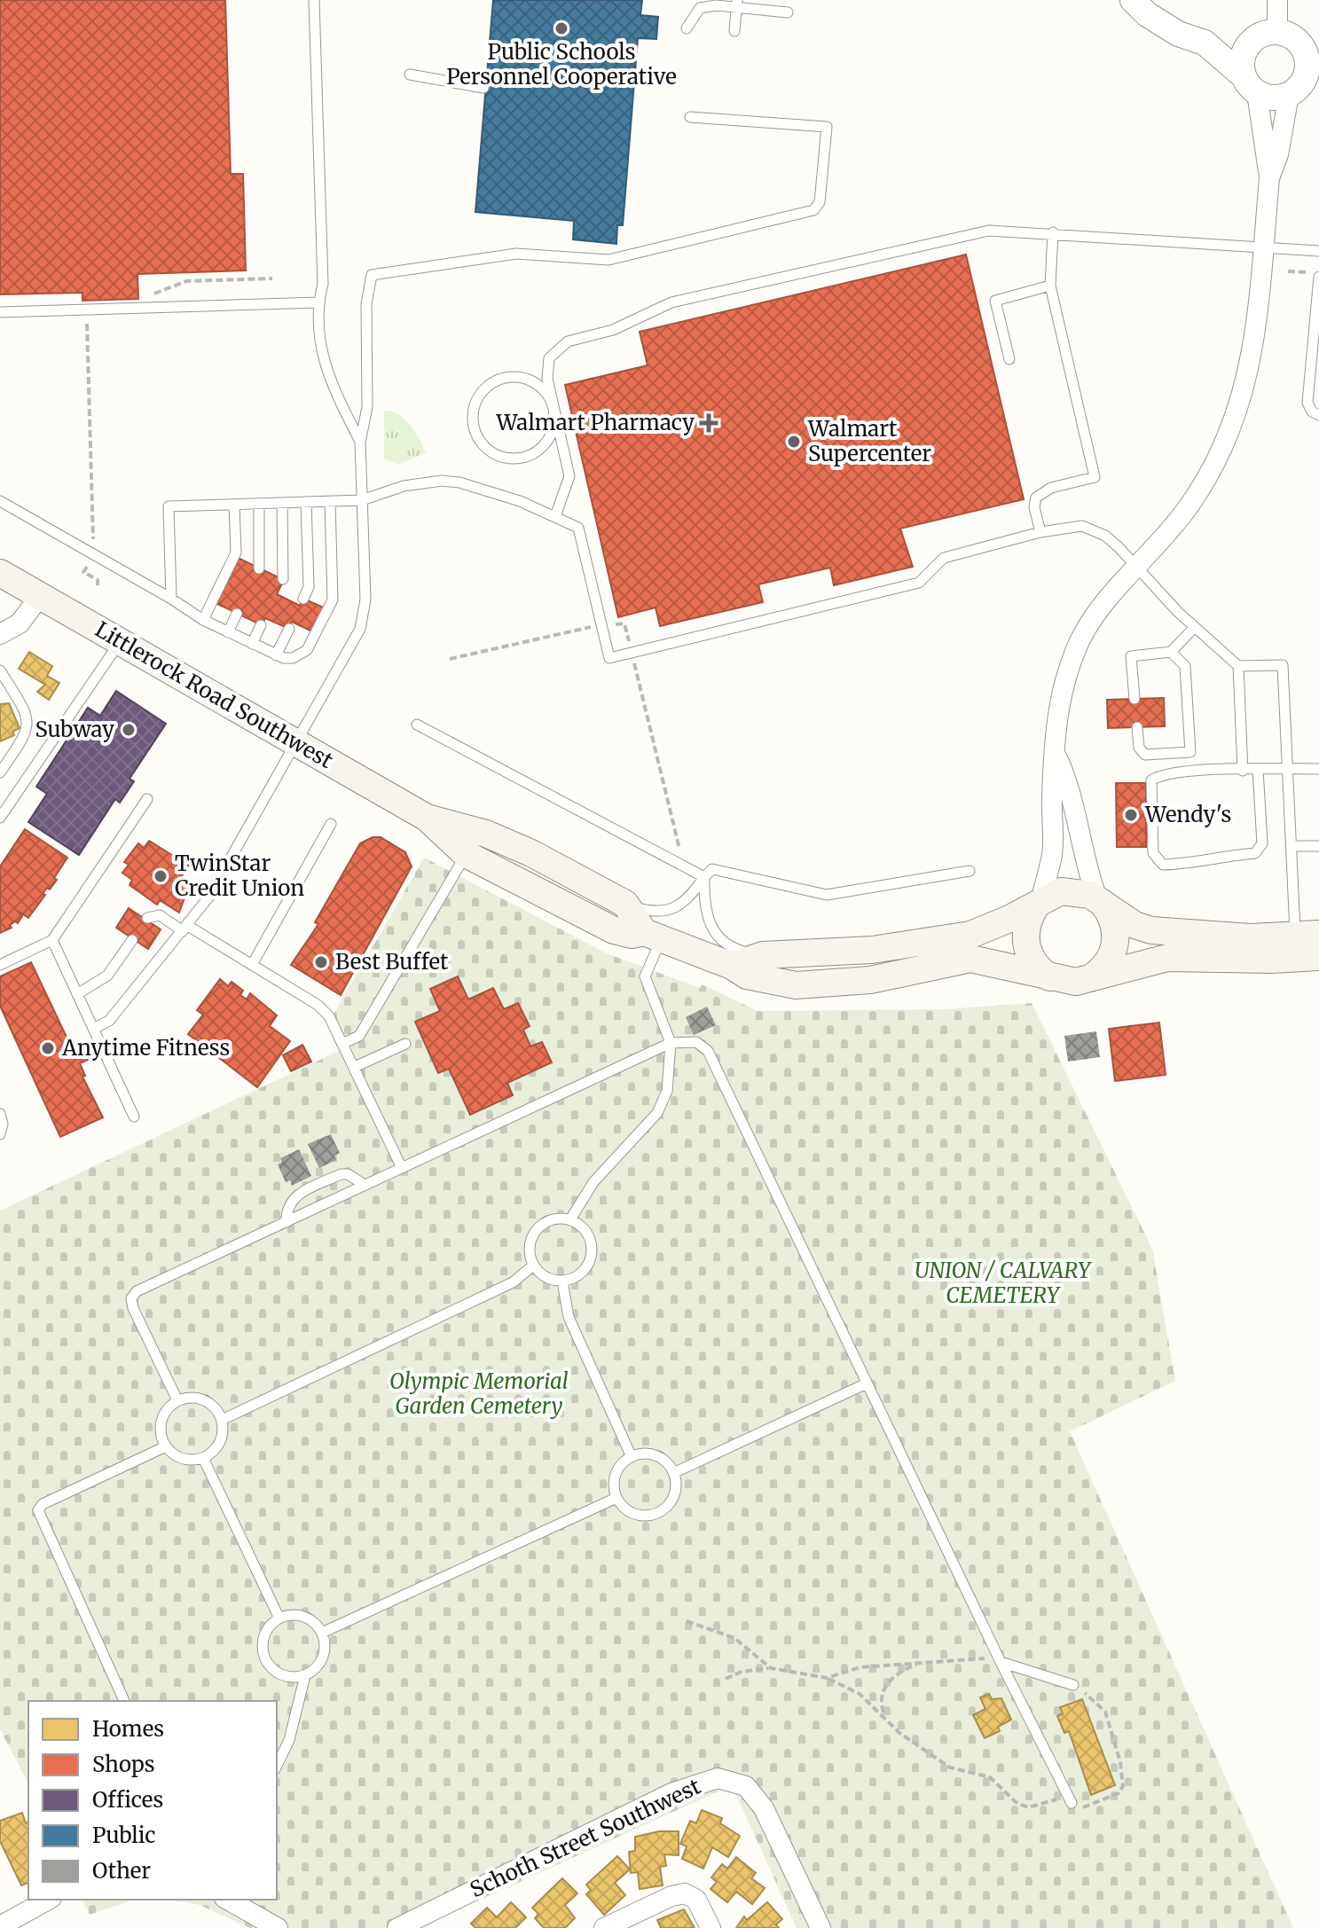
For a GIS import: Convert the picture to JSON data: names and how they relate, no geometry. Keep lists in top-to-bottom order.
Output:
{
  "streets": {
    "main road": ["Littlerock Road Southwest"],
    "street": ["Schoth Street Southwest"]
  },
  "parks": ["UNION / CALVARY CEMETERY", "Olympic Memorial Garden Cemetery"],
  "places": {
    "other": [
      "Public Schools Personnel Cooperative",
      "Walmart Supercenter",
      "Subway",
      "Wendy's",
      "TwinStar Credit Union",
      "Best Buffet",
      "Anytime Fitness"
    ],
    "health": ["Walmart Pharmacy"]
  },
  "legend": [
    "Homes",
    "Shops",
    "Offices",
    "Public",
    "Other"
  ]
}
